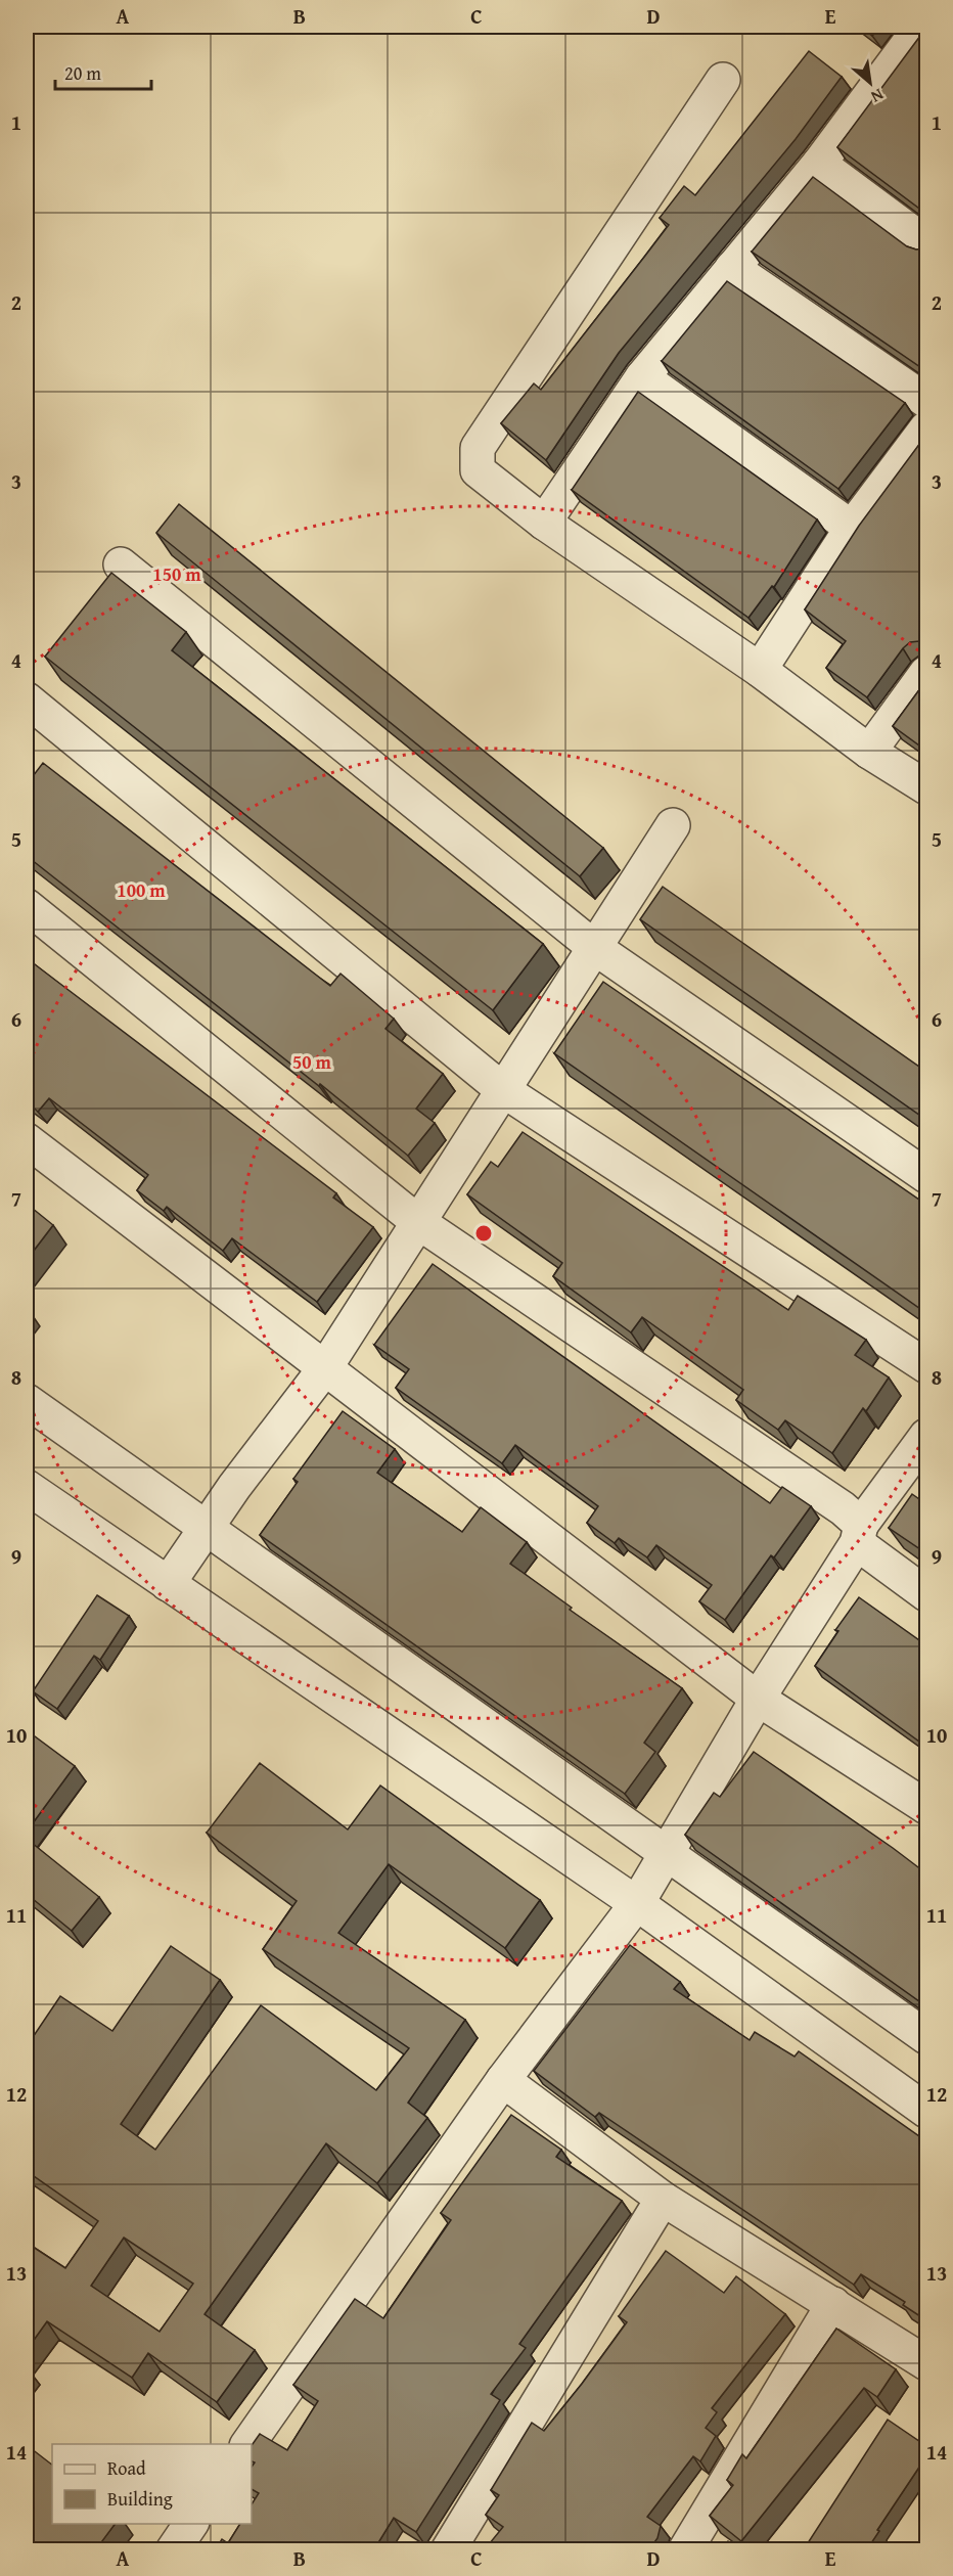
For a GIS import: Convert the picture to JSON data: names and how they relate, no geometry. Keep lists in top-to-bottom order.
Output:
{
  "legend": ["Road", "Building"],
  "scale_bar": "20 m",
  "north": "bottom right",
  "grid": {
    "columns": [
      "A",
      "B",
      "C",
      "D",
      "E"
    ],
    "rows": [
      "1",
      "2",
      "3",
      "4",
      "5",
      "6",
      "7",
      "8",
      "9",
      "10",
      "11",
      "12",
      "13",
      "14"
    ]
  },
  "rings": ["150 m", "100 m", "50 m"]
}
